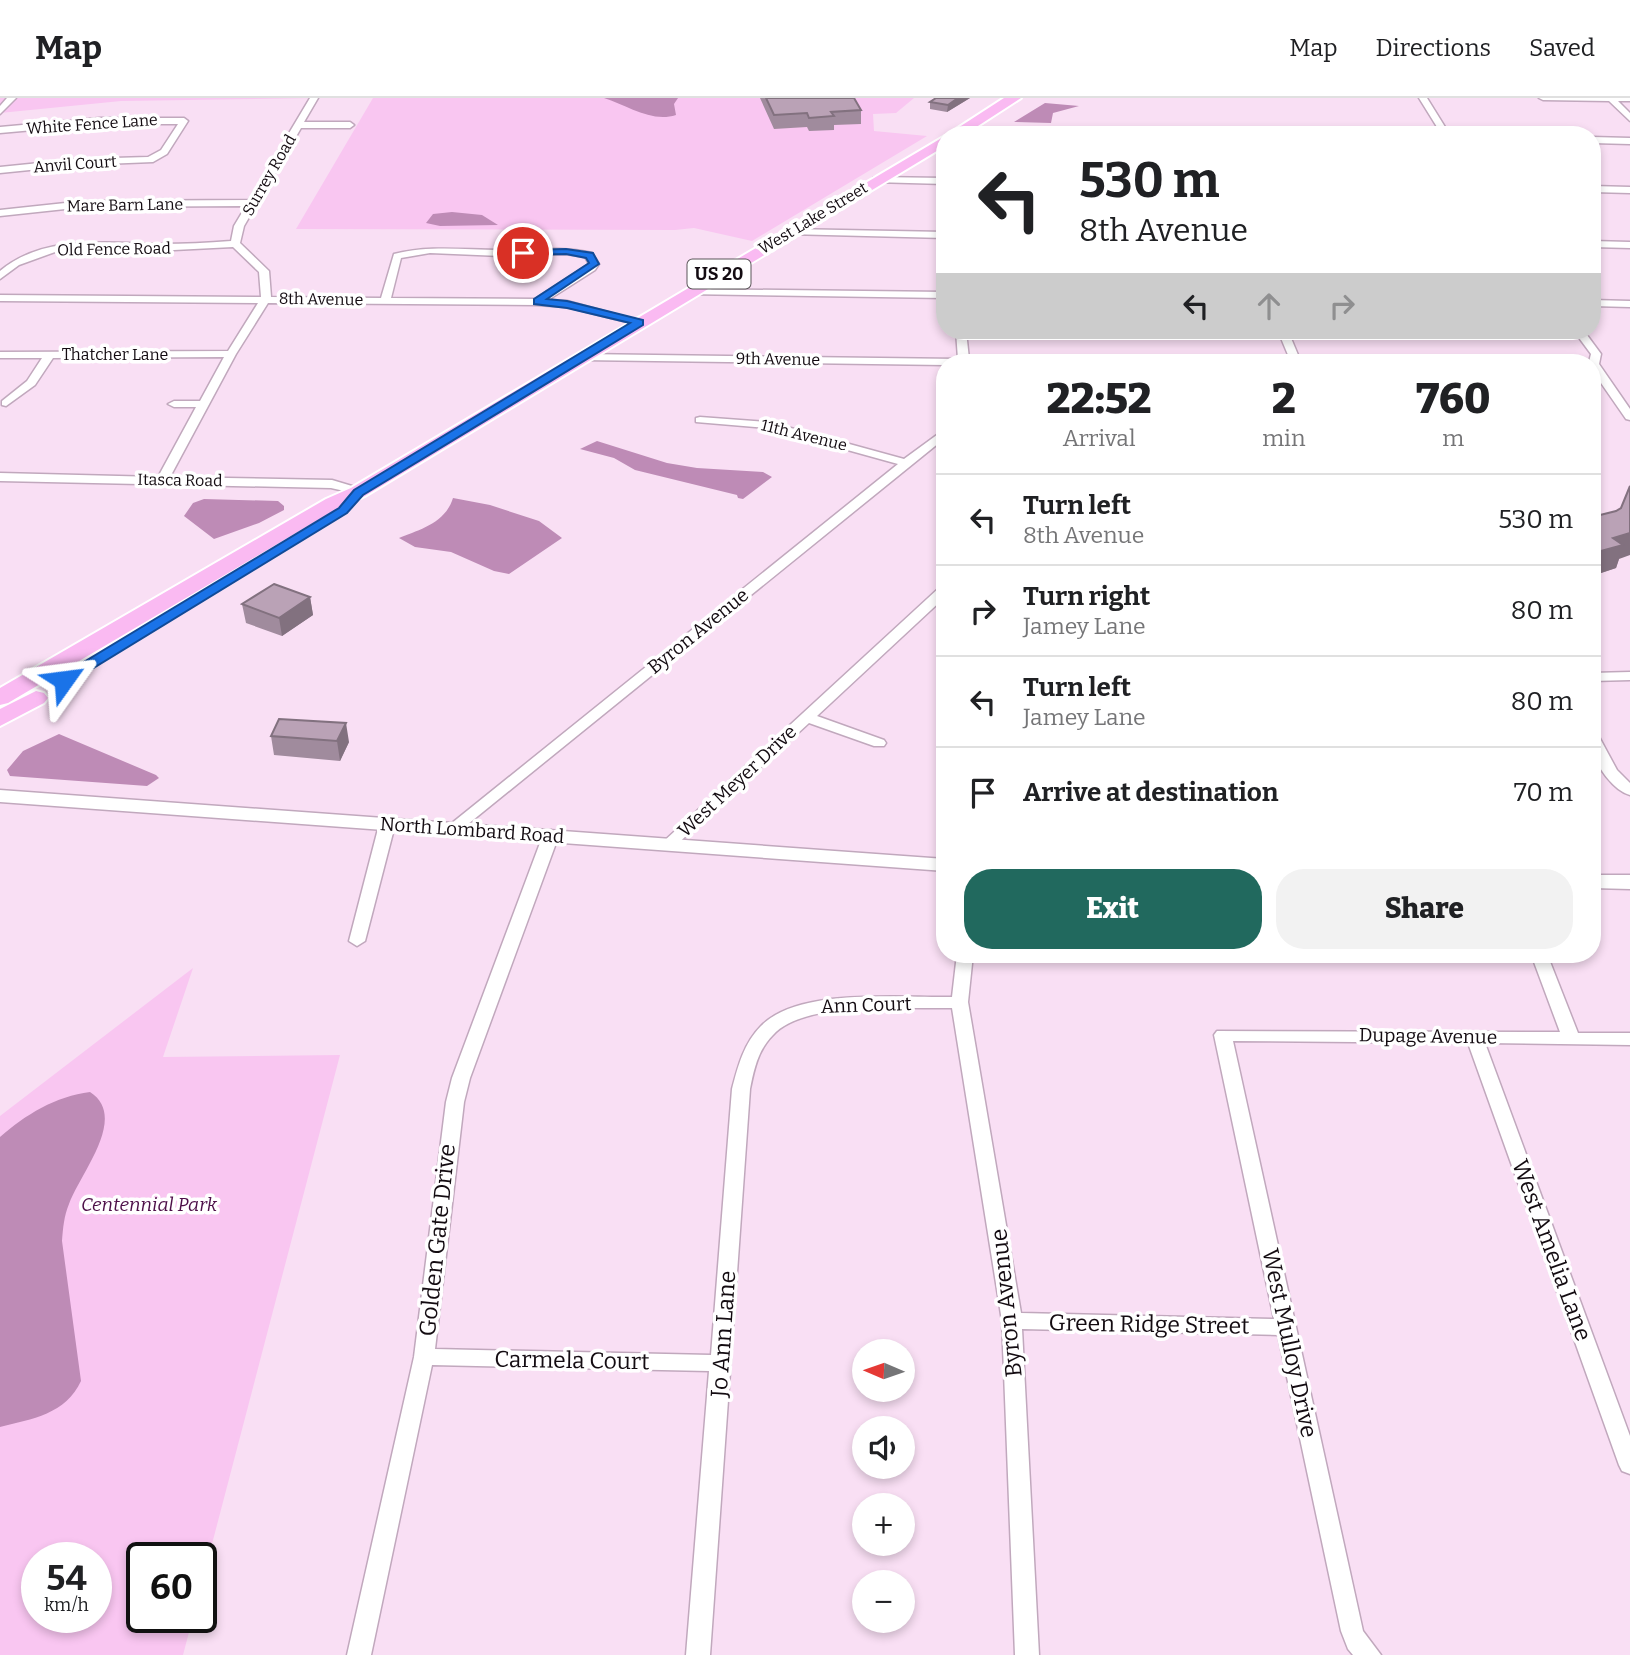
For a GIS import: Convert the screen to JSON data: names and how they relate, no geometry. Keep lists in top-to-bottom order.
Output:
{
  "streets": {
    "main road": ["West Lake Street", "US 20"],
    "street": [
      "White Fence Lane",
      "Anvil Court",
      "Surrey Road",
      "Mare Barn Lane",
      "Old Fence Road",
      "8th Avenue",
      "Thatcher Lane",
      "9th Avenue",
      "11th Avenue",
      "Itasca Road",
      "Byron Avenue",
      "West Meyer Drive",
      "North Lombard Road",
      "Ann Court",
      "Dupage Avenue",
      "Golden Gate Drive",
      "West Amelia Lane",
      "Green Ridge Street",
      "Jo Ann Lane",
      "West Mulloy Drive",
      "Carmela Court"
    ]
  },
  "crossings": [
    ["White Fence Lane", "Anvil Court"],
    ["Surrey Road", "Mare Barn Lane"],
    ["Surrey Road", "Old Fence Road"],
    ["West Lake Street", "8th Avenue"],
    ["West Lake Street", "9th Avenue"],
    ["West Lake Street", "Itasca Road"],
    ["11th Avenue", "Byron Avenue"],
    ["Byron Avenue", "North Lombard Road"],
    ["Byron Avenue", "Ann Court"],
    ["Byron Avenue", "Green Ridge Street"],
    ["West Meyer Drive", "North Lombard Road"],
    ["North Lombard Road", "Golden Gate Drive"],
    ["Ann Court", "Jo Ann Lane"],
    ["Dupage Avenue", "West Amelia Lane"],
    ["Dupage Avenue", "West Mulloy Drive"],
    ["Golden Gate Drive", "Carmela Court"],
    ["Green Ridge Street", "West Mulloy Drive"],
    ["Jo Ann Lane", "Carmela Court"]
  ],
  "parks": ["Centennial Park"],
  "north": "left",
  "page": {
    "header": "Map",
    "nav": ["Map", "Directions", "Saved"],
    "turn": ["530 m", "8th Avenue"],
    "eta": [
      "22:52",
      "Arrival",
      "2",
      "min",
      "760",
      "m"
    ],
    "list": [
      {
        "name": "Turn left",
        "note": "8th Avenue",
        "value": "530 m"
      },
      {
        "name": "Turn right",
        "note": "Jamey Lane",
        "value": "80 m"
      },
      {
        "name": "Turn left",
        "note": "Jamey Lane",
        "value": "80 m"
      },
      {
        "name": "Arrive at destination",
        "value": "70 m"
      }
    ],
    "buttons": ["Exit", "Share"],
    "map_buttons": ["+", "−"],
    "speed": "54 km/h",
    "limit": "60"
  }
}
